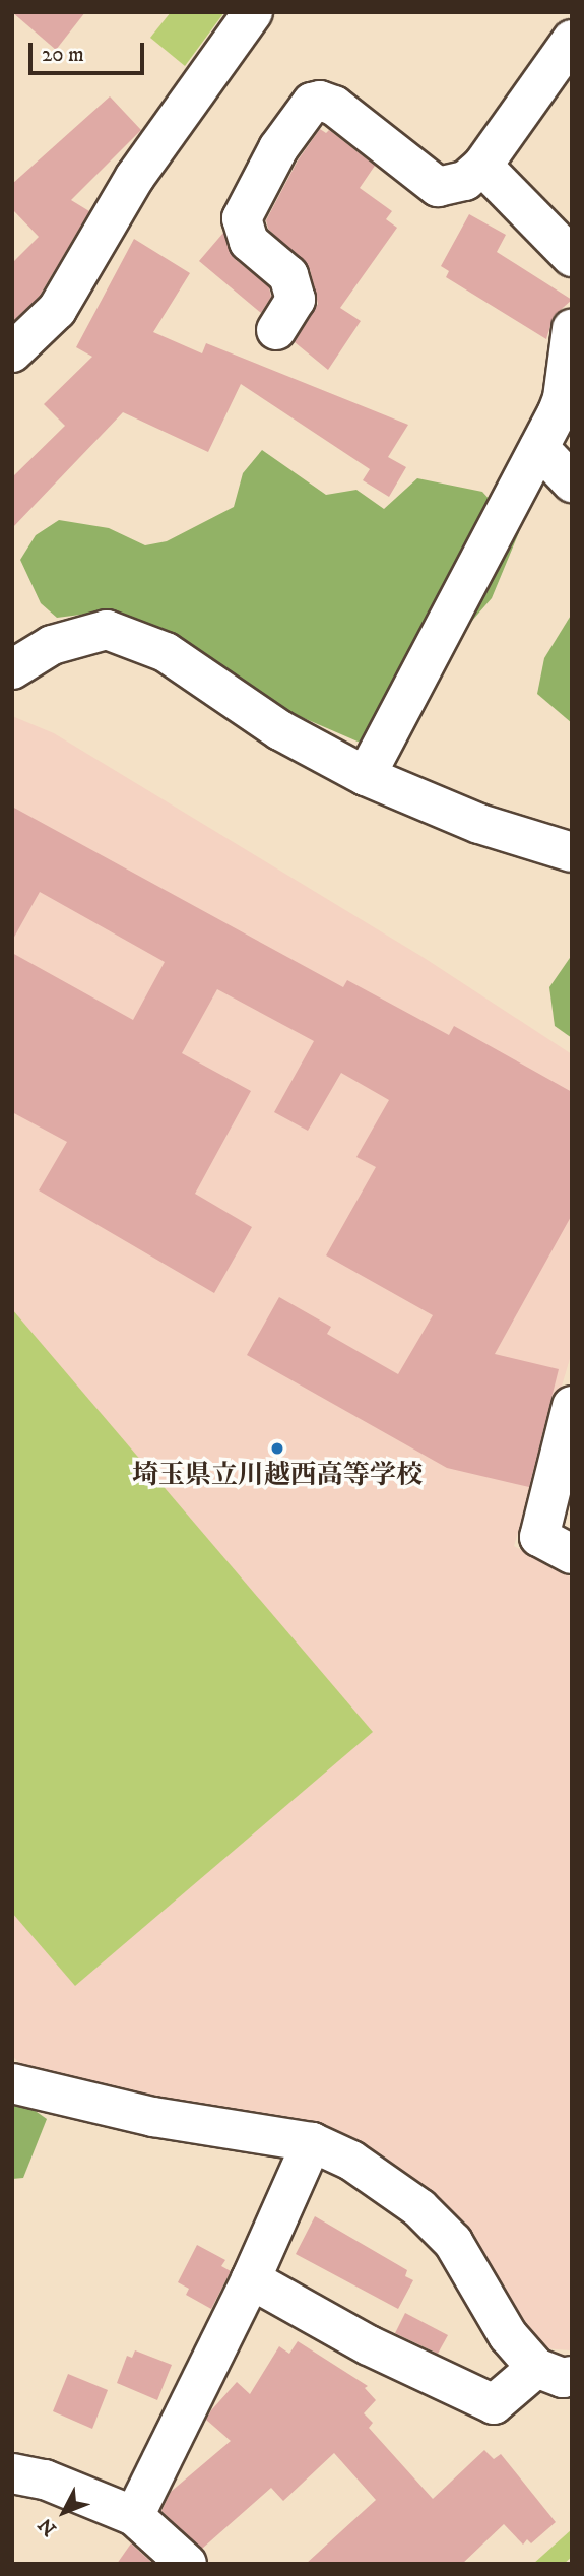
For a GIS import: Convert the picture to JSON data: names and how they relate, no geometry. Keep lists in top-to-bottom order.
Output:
{
  "places": ["埼玉県立川越西高等学校"],
  "scale_bar": "20 m",
  "north": "bottom left"
}
